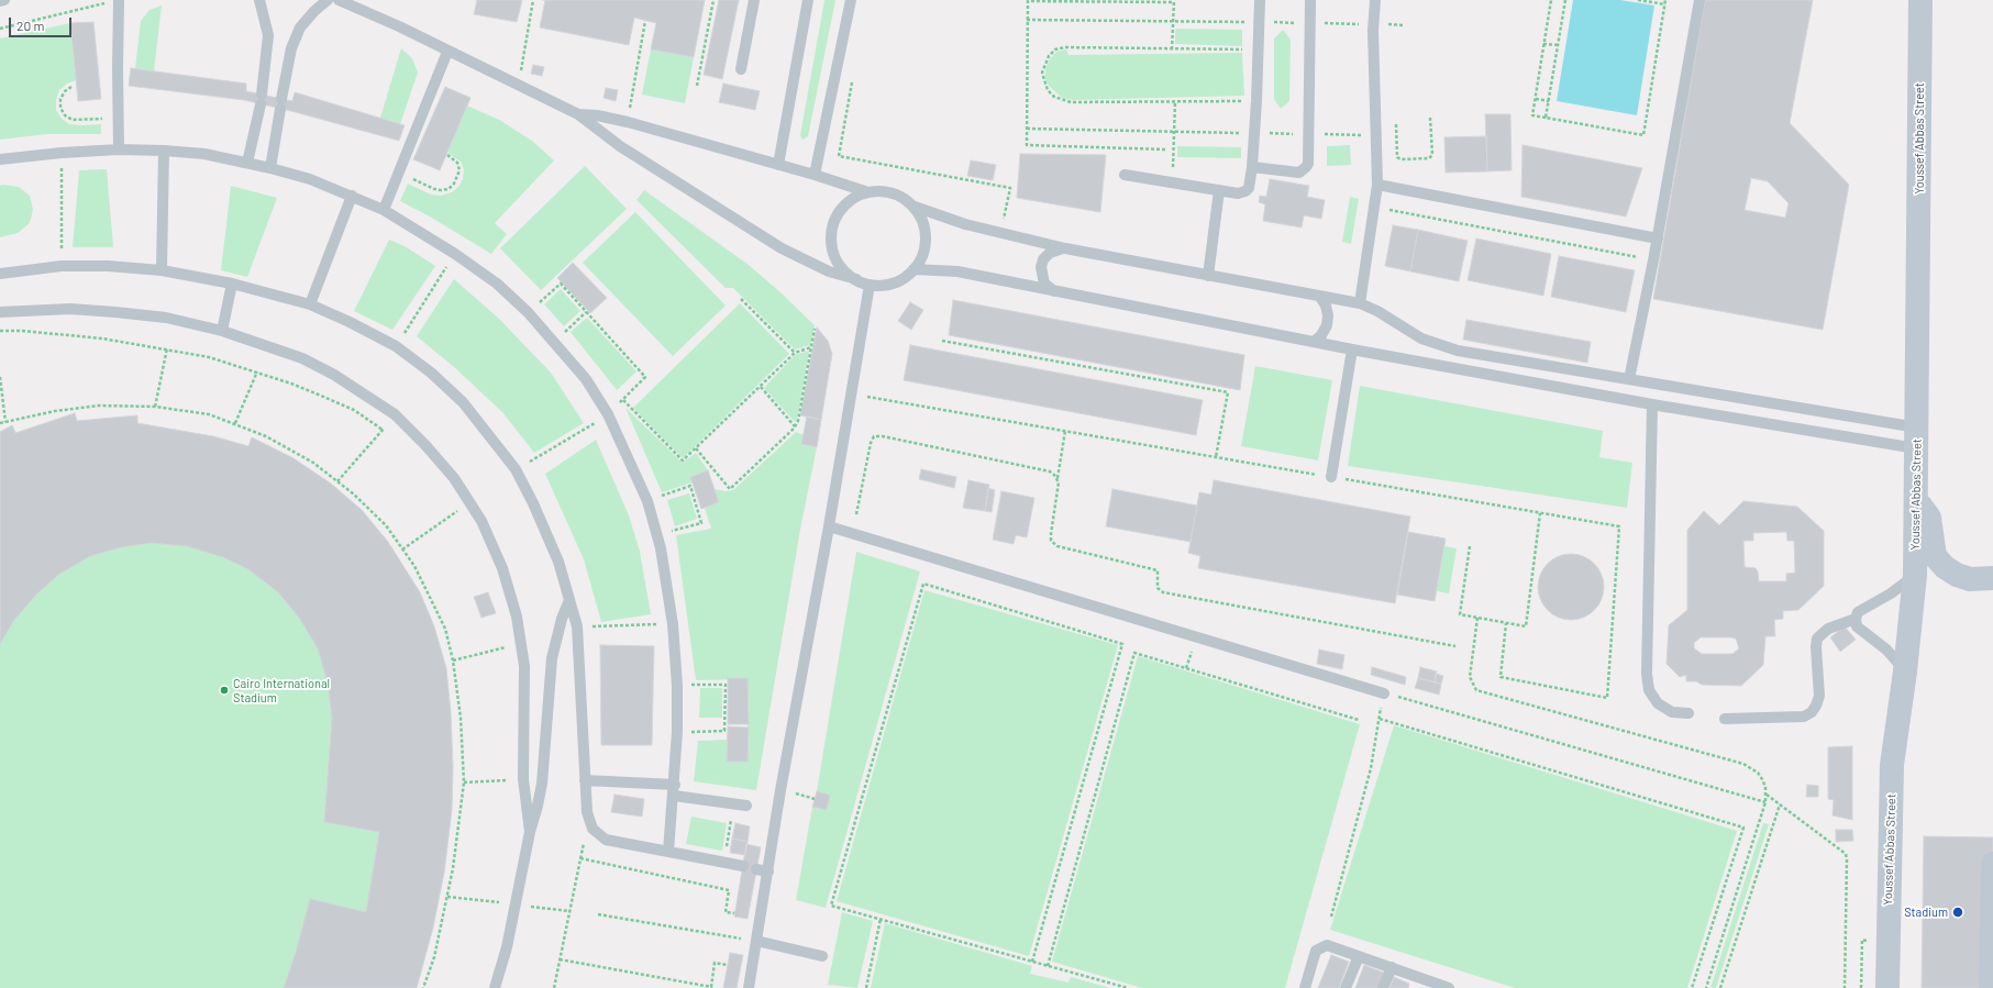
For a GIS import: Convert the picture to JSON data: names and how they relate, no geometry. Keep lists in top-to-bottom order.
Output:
{
  "streets": {
    "main road": ["Youssef Abbas Street"]
  },
  "places": ["Cairo International Stadium", "Stadium"],
  "scale_bar": "20 m"
}
